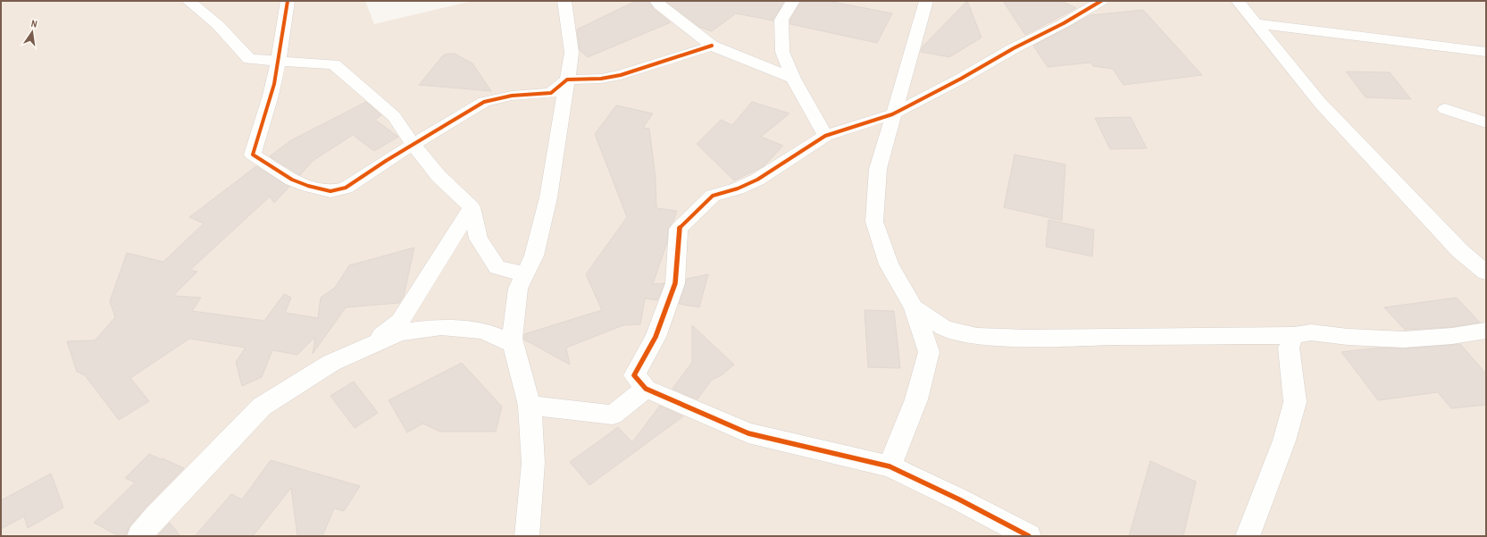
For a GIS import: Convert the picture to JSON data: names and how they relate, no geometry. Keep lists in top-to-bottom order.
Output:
{
  "north": "top"
}
